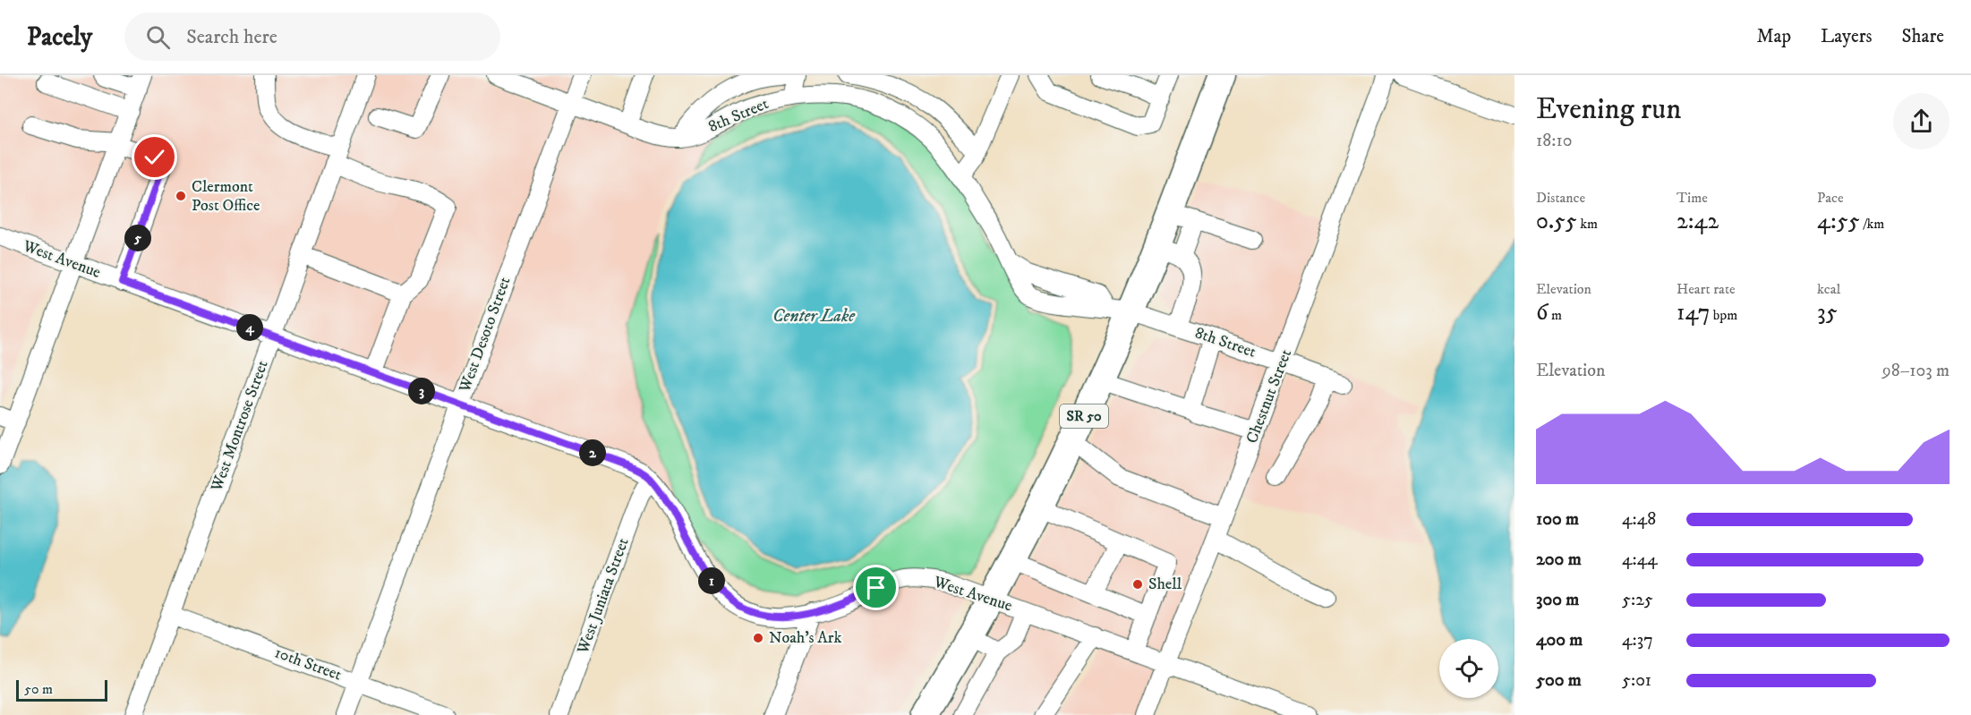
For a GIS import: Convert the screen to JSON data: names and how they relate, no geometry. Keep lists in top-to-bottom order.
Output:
{
  "streets": {
    "highway": ["SR 50"],
    "street": [
      "8th Street",
      "West Avenue",
      "West Desoto Street",
      "Chestnut Street",
      "West Montrose Street",
      "West Juniata Street",
      "10th Street"
    ]
  },
  "crossings": [
    ["8th Street", "West Desoto Street"],
    ["8th Street", "Chestnut Street"],
    ["8th Street", "SR 50"],
    ["West Avenue", "West Desoto Street"],
    ["West Avenue", "Chestnut Street"],
    ["West Avenue", "SR 50"],
    ["West Avenue", "West Montrose Street"],
    ["West Avenue", "West Juniata Street"],
    ["West Desoto Street", "10th Street"],
    ["West Montrose Street", "10th Street"]
  ],
  "water": ["Center Lake"],
  "places": ["Clermont Post Office", "Shell", "Noah's Ark"],
  "scale_bar": "50 m",
  "page": {
    "header": "Pacely",
    "search": "Search here",
    "nav": ["Map", "Layers", "Share"],
    "heading": ["Evening run", "18:10"],
    "stats": [
      ["Distance", "0.55 km"],
      ["Time", "2:42"],
      ["Pace", "4:55 /km"],
      ["Elevation", "6 m"],
      ["Heart rate", "147 bpm"],
      ["kcal", "35"]
    ],
    "pins": [
      "5",
      "4",
      "3",
      "2",
      "1"
    ],
    "chart": ["Elevation", "98–103 m"],
    "list": [
      {
        "name": "100 m",
        "note": "4:48"
      },
      {
        "name": "200 m",
        "note": "4:44"
      },
      {
        "name": "300 m",
        "note": "5:25"
      },
      {
        "name": "400 m",
        "note": "4:37"
      },
      {
        "name": "500 m",
        "note": "5:01"
      }
    ],
    "scale": "50 m"
  }
}
